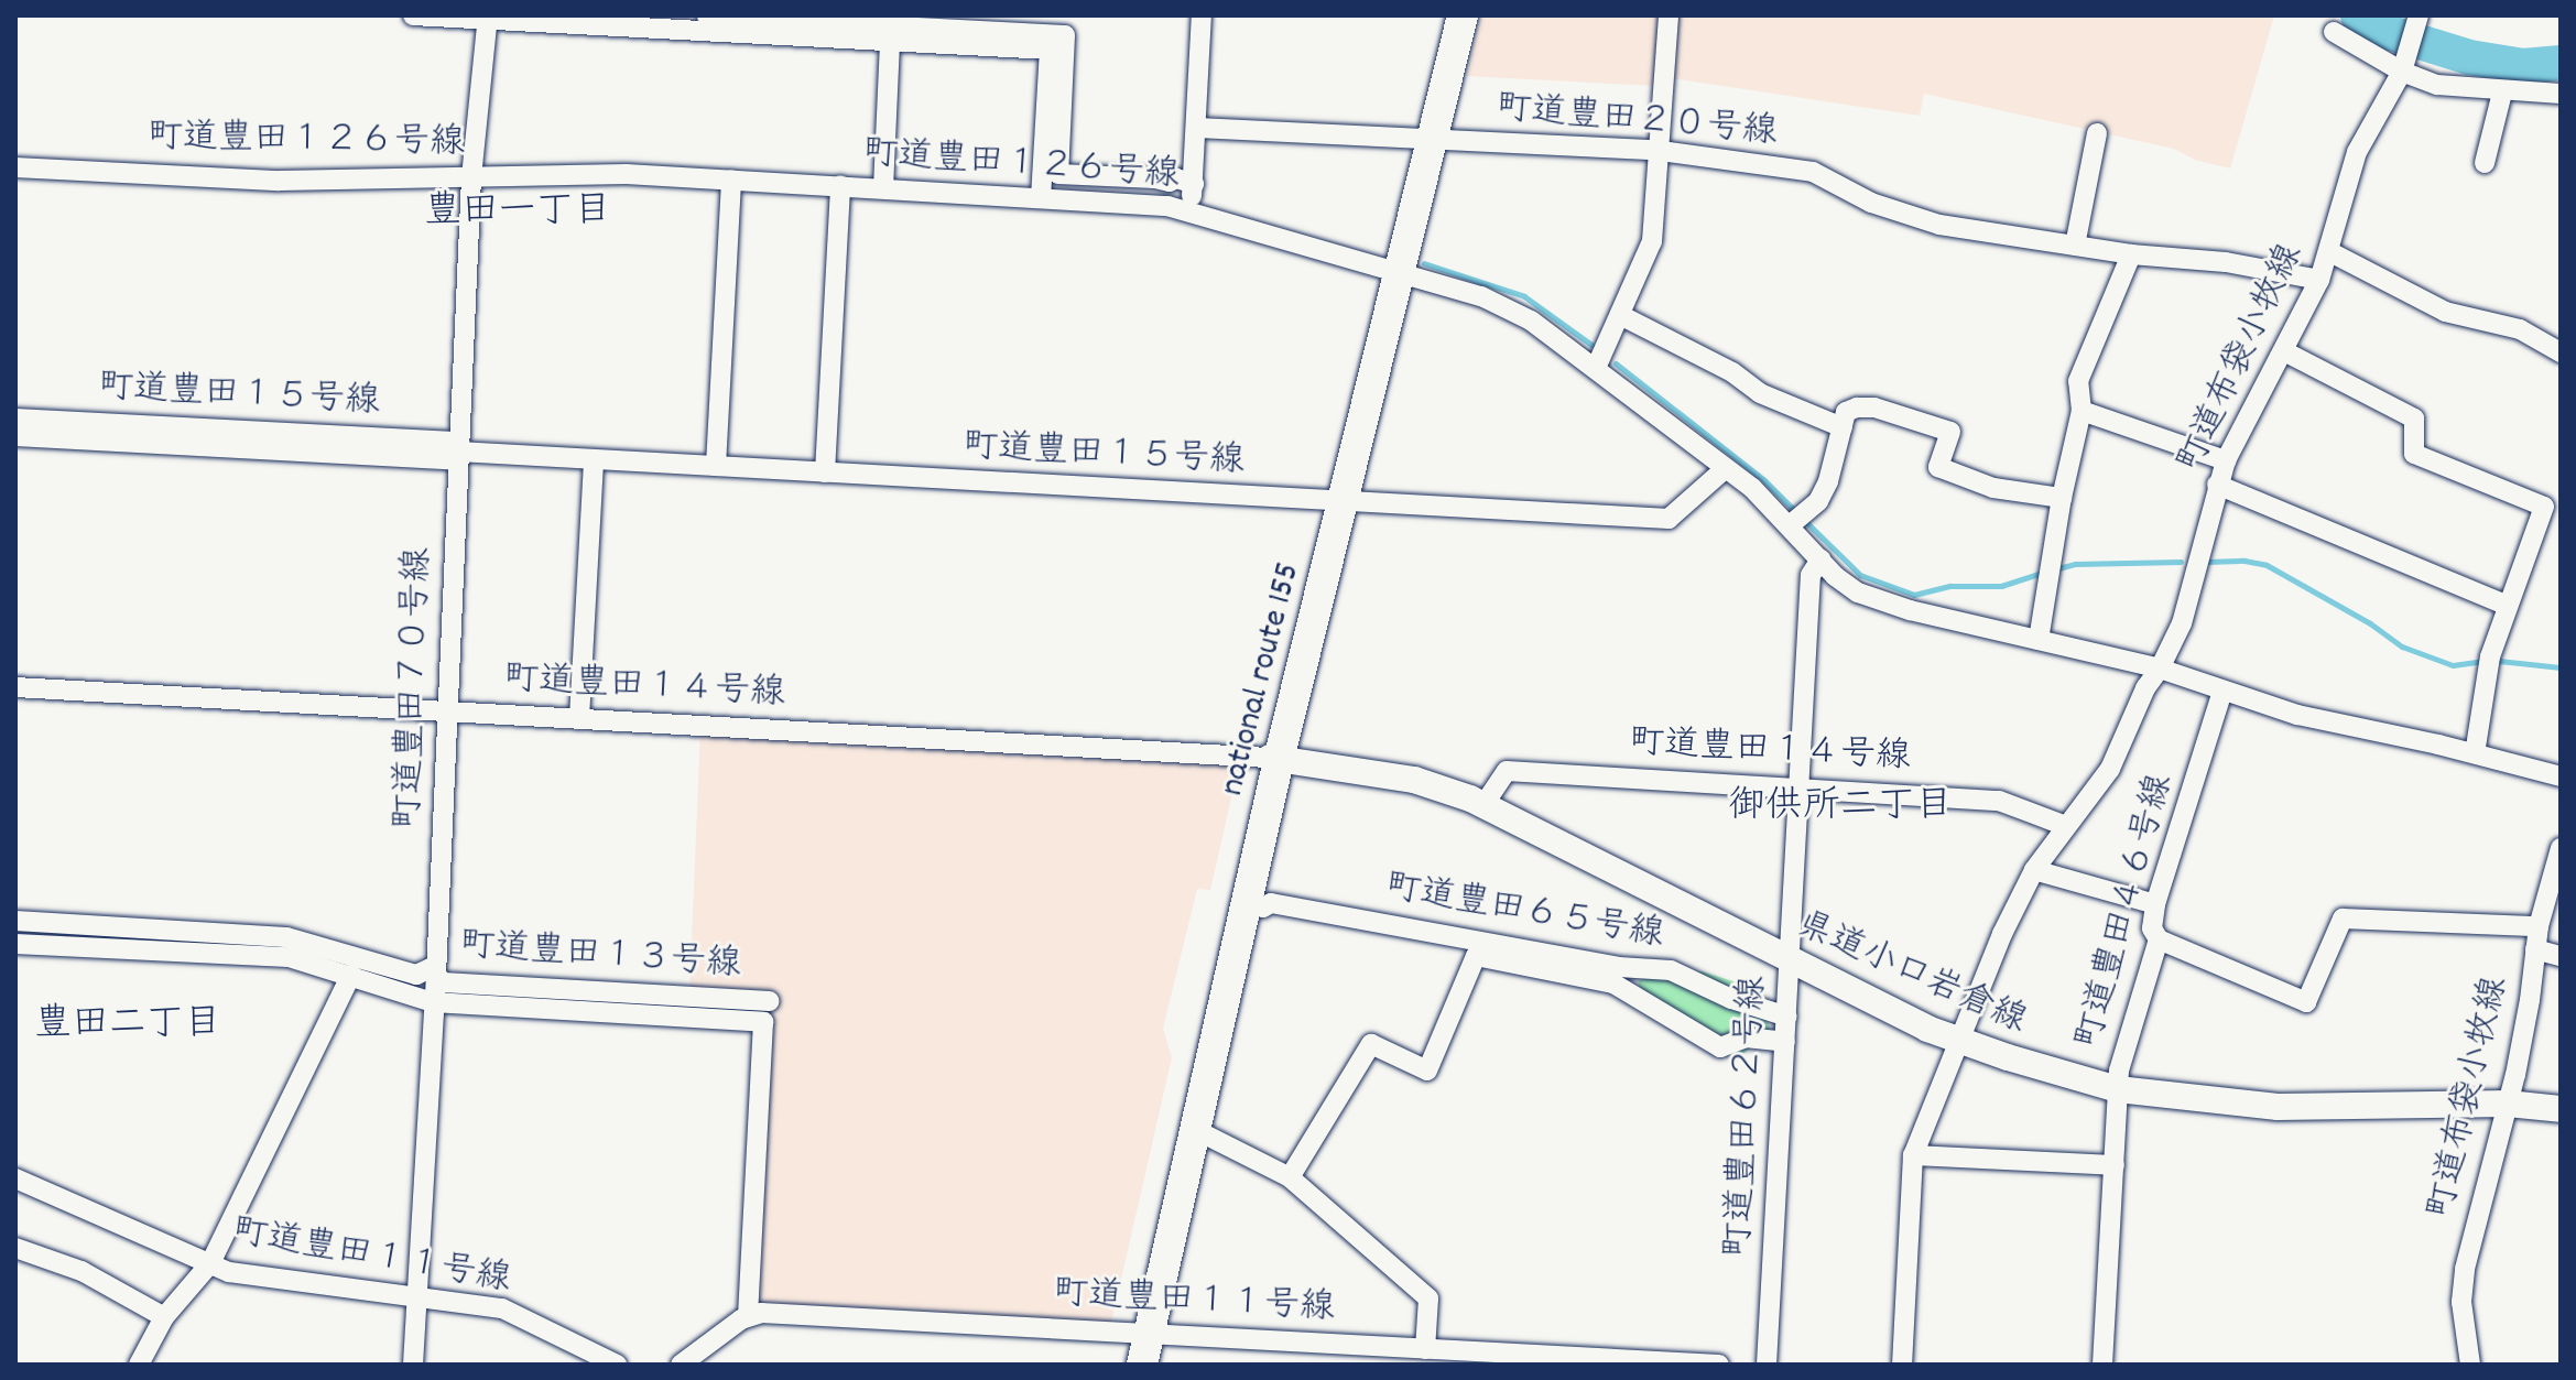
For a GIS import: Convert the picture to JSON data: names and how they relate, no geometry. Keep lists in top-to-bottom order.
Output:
{
  "streets": {
    "highway": ["national route 155"],
    "main road": ["県道小口岩倉線"],
    "street": [
      "町道豊田２０号線",
      "町道豊田１２６号線",
      "町道布袋小牧線",
      "町道豊田１５号線",
      "町道豊田７０号線",
      "町道豊田１４号線",
      "町道豊田４６号線",
      "町道豊田６５号線",
      "町道豊田１３号線",
      "町道豊田６２号線",
      "町道豊田１１号線"
    ]
  },
  "crossings": [
    ["町道豊田２０号線", "町道布袋小牧線"],
    ["町道豊田２０号線", "national route 155"],
    ["町道豊田１２６号線", "町道布袋小牧線"],
    ["町道豊田１２６号線", "町道豊田１５号線"],
    ["町道豊田１２６号線", "national route 155"],
    ["町道豊田１２６号線", "町道豊田７０号線"],
    ["町道豊田１２６号線", "町道豊田６２号線"],
    ["町道布袋小牧線", "町道豊田１４号線"],
    ["町道布袋小牧線", "県道小口岩倉線"],
    ["町道豊田１５号線", "national route 155"],
    ["町道豊田１５号線", "町道豊田７０号線"],
    ["national route 155", "町道豊田１４号線"],
    ["national route 155", "町道豊田６５号線"],
    ["national route 155", "県道小口岩倉線"],
    ["national route 155", "町道豊田１１号線"],
    ["町道豊田７０号線", "町道豊田１４号線"],
    ["町道豊田７０号線", "町道豊田１３号線"],
    ["町道豊田７０号線", "町道豊田１１号線"],
    ["町道豊田１４号線", "県道小口岩倉線"],
    ["町道豊田１４号線", "町道豊田６２号線"],
    ["町道豊田４６号線", "県道小口岩倉線"],
    ["町道豊田６５号線", "町道豊田６２号線"],
    ["県道小口岩倉線", "町道豊田６２号線"]
  ],
  "districts": ["豊田一丁目", "御供所二丁目", "豊田二丁目"]
}
